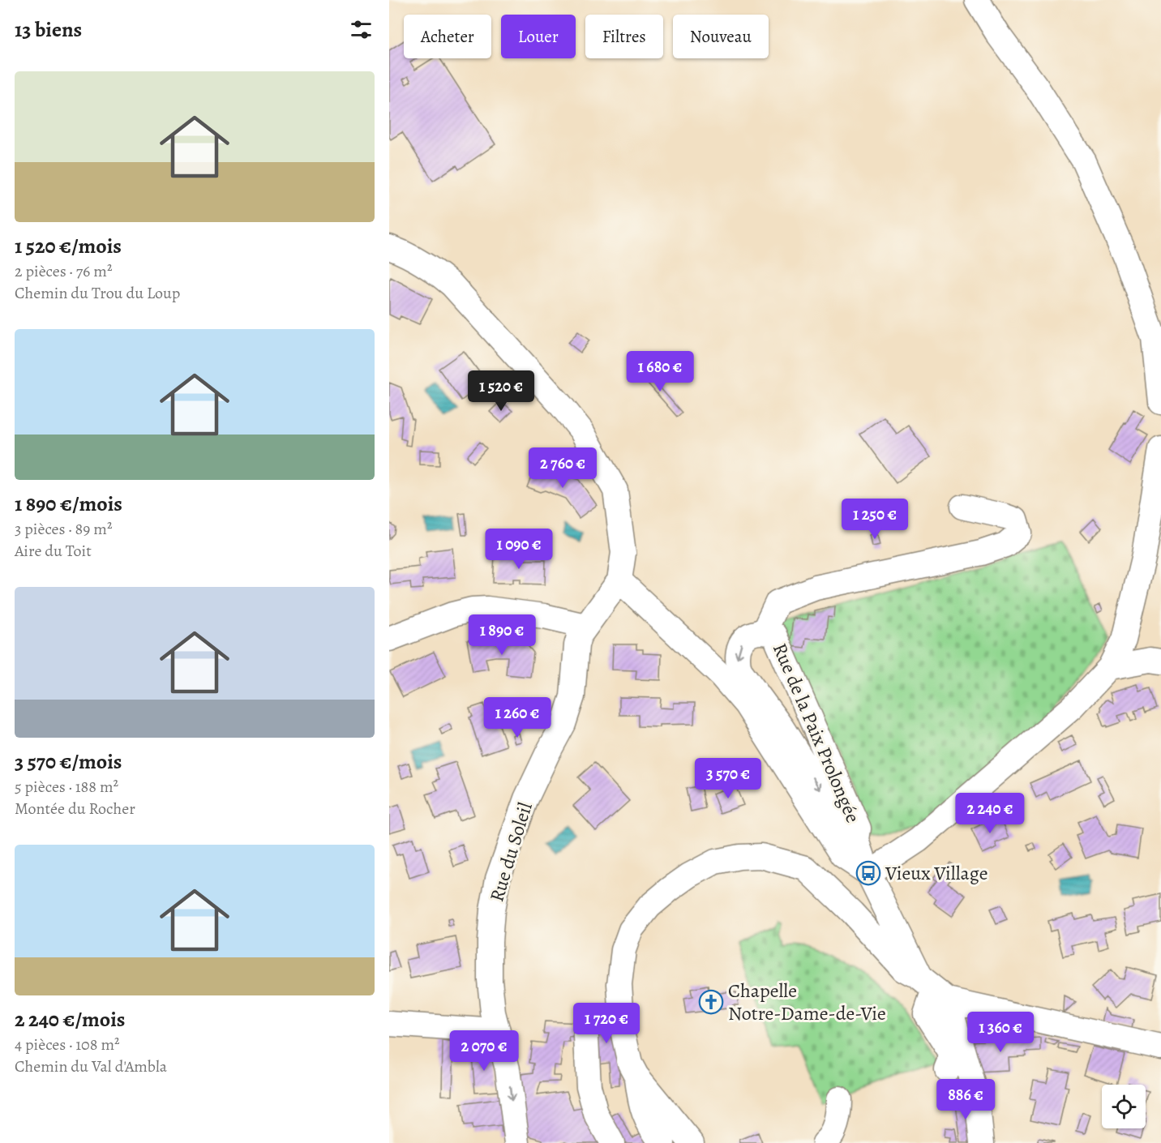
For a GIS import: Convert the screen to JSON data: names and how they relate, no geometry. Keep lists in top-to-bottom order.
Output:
{
  "streets": {
    "street": ["Rue de la Paix Prolongée", "Rue du Soleil"]
  },
  "places": {
    "bus stop": ["Vieux Village"],
    "church": ["Chapelle Notre-Dame-de-Vie"]
  },
  "page": {
    "heading": "13 biens",
    "chip": [
      "Acheter",
      "Louer",
      "Filtres",
      "Nouveau"
    ],
    "list": [
      {
        "name": "1 520 €/mois",
        "note": "2 pièces · 76 m² · Chemin du Trou du Loup"
      },
      {
        "name": "1 890 €/mois",
        "note": "3 pièces · 89 m² · Aire du Toit"
      },
      {
        "name": "3 570 €/mois",
        "note": "5 pièces · 188 m² · Montée du Rocher"
      },
      {
        "name": "2 240 €/mois",
        "note": "4 pièces · 108 m² · Chemin du Val d'Ambla"
      }
    ],
    "price": [
      "1 680 €",
      "1 520 €",
      "2 760 €",
      "1 250 €",
      "1 090 €",
      "1 890 €",
      "1 260 €",
      "3 570 €",
      "2 240 €",
      "1 720 €",
      "1 360 €",
      "2 070 €",
      "886 €"
    ]
  }
}
